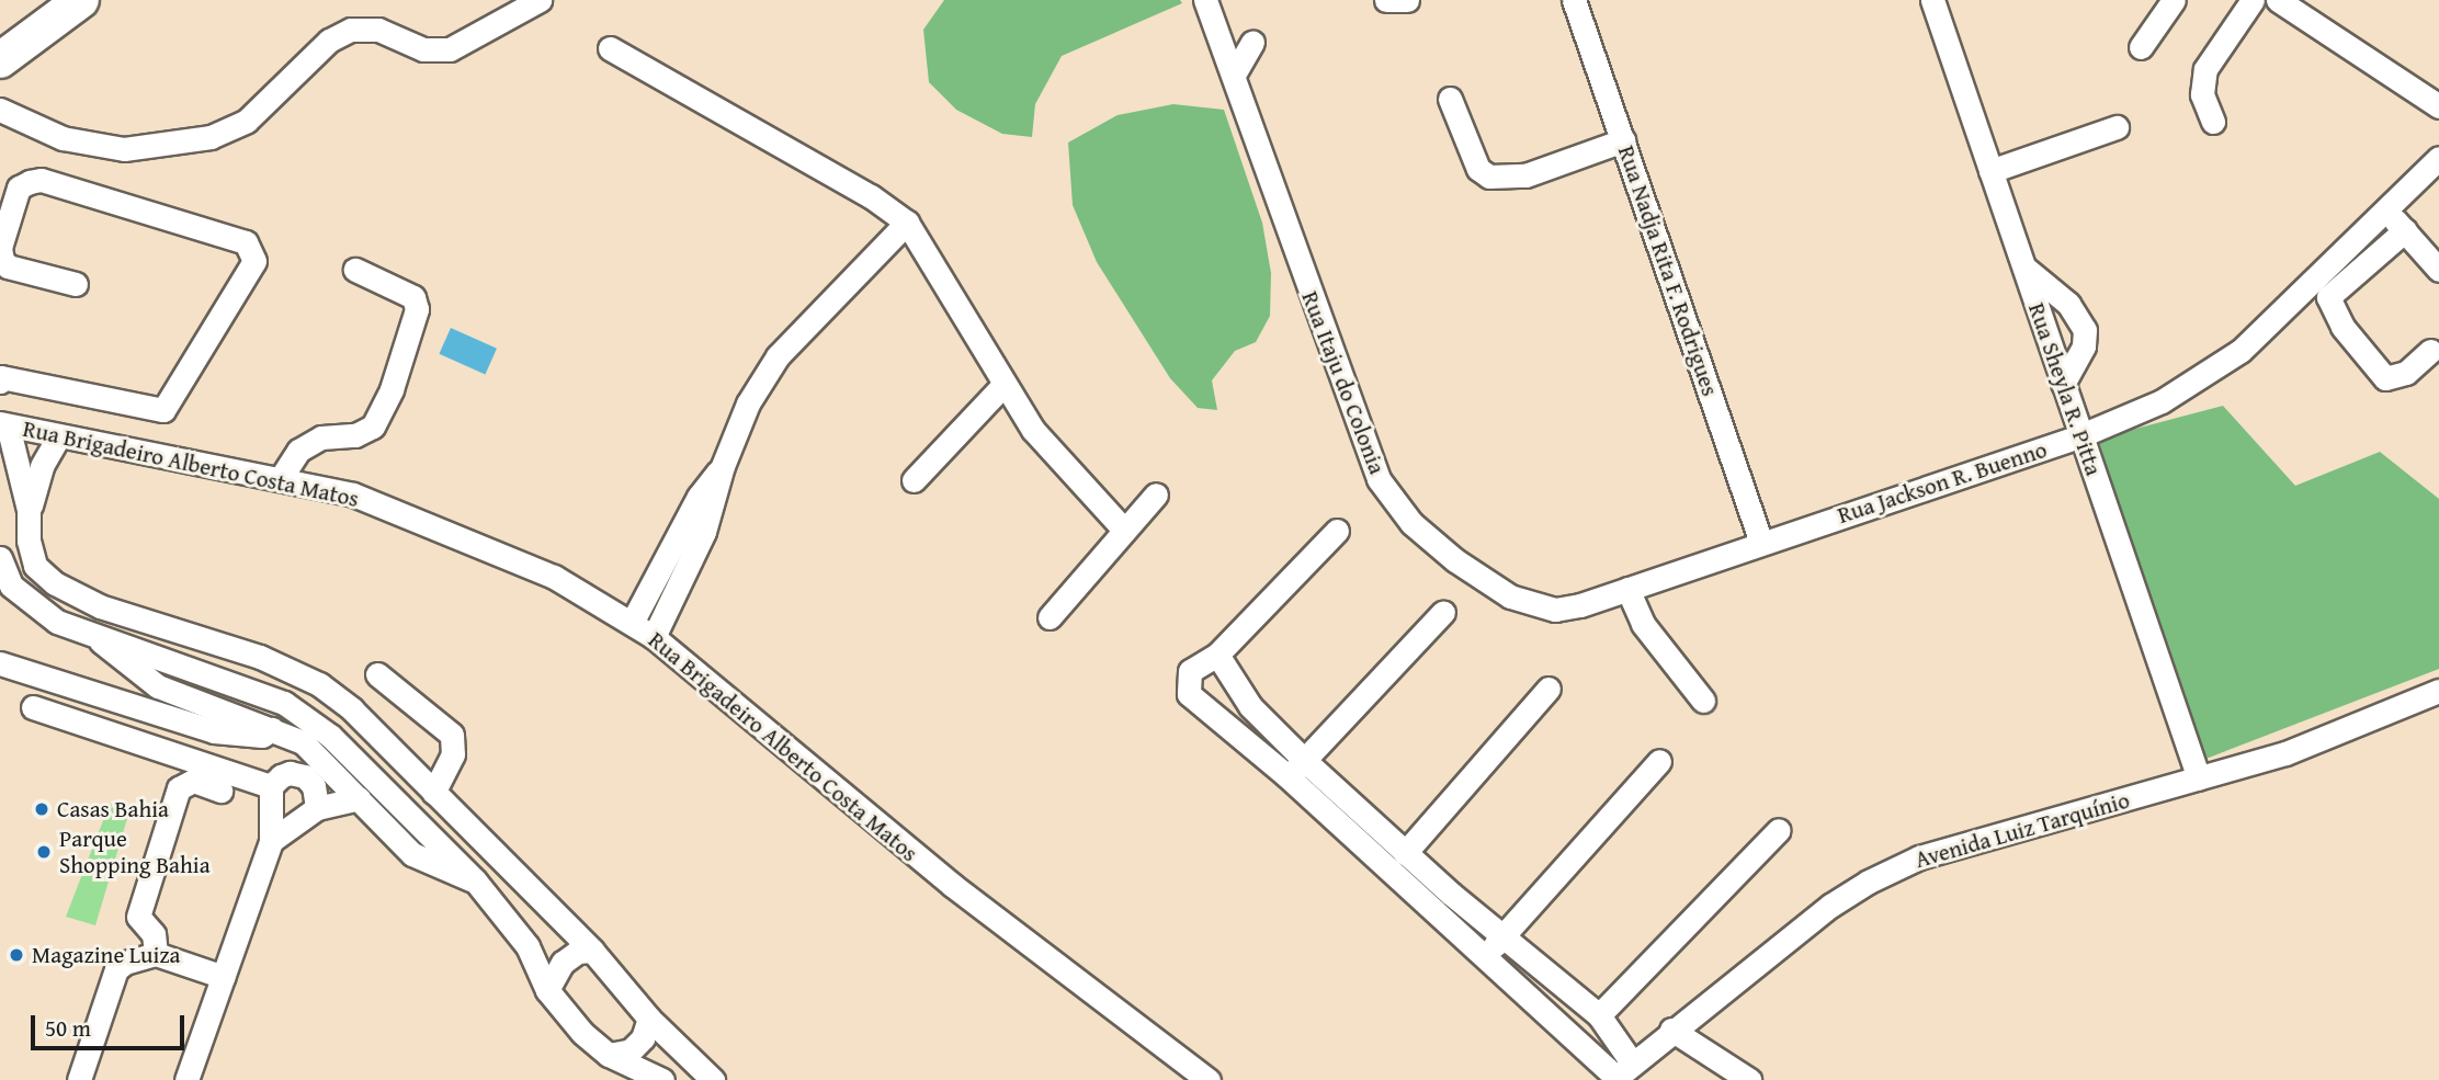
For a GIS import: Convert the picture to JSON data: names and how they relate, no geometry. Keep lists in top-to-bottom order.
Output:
{
  "streets": {
    "street": [
      "Rua Nadja Rita F. Rodrigues",
      "Rua Itaju do Colonia",
      "Rua Sheyla R. Pitta",
      "Rua Brigadeiro Alberto Costa Matos",
      "Rua Jackson R. Buenno",
      "Avenida Luiz Tarquínio"
    ]
  },
  "crossings": [
    ["Rua Nadja Rita F. Rodrigues", "Rua Itaju do Colonia"],
    ["Rua Nadja Rita F. Rodrigues", "Rua Jackson R. Buenno"],
    ["Rua Itaju do Colonia", "Rua Jackson R. Buenno"],
    ["Rua Sheyla R. Pitta", "Rua Jackson R. Buenno"],
    ["Rua Sheyla R. Pitta", "Avenida Luiz Tarquínio"]
  ],
  "places": ["Casas Bahia", "Parque Shopping Bahia", "Magazine Luiza"],
  "scale_bar": "50 m"
}
